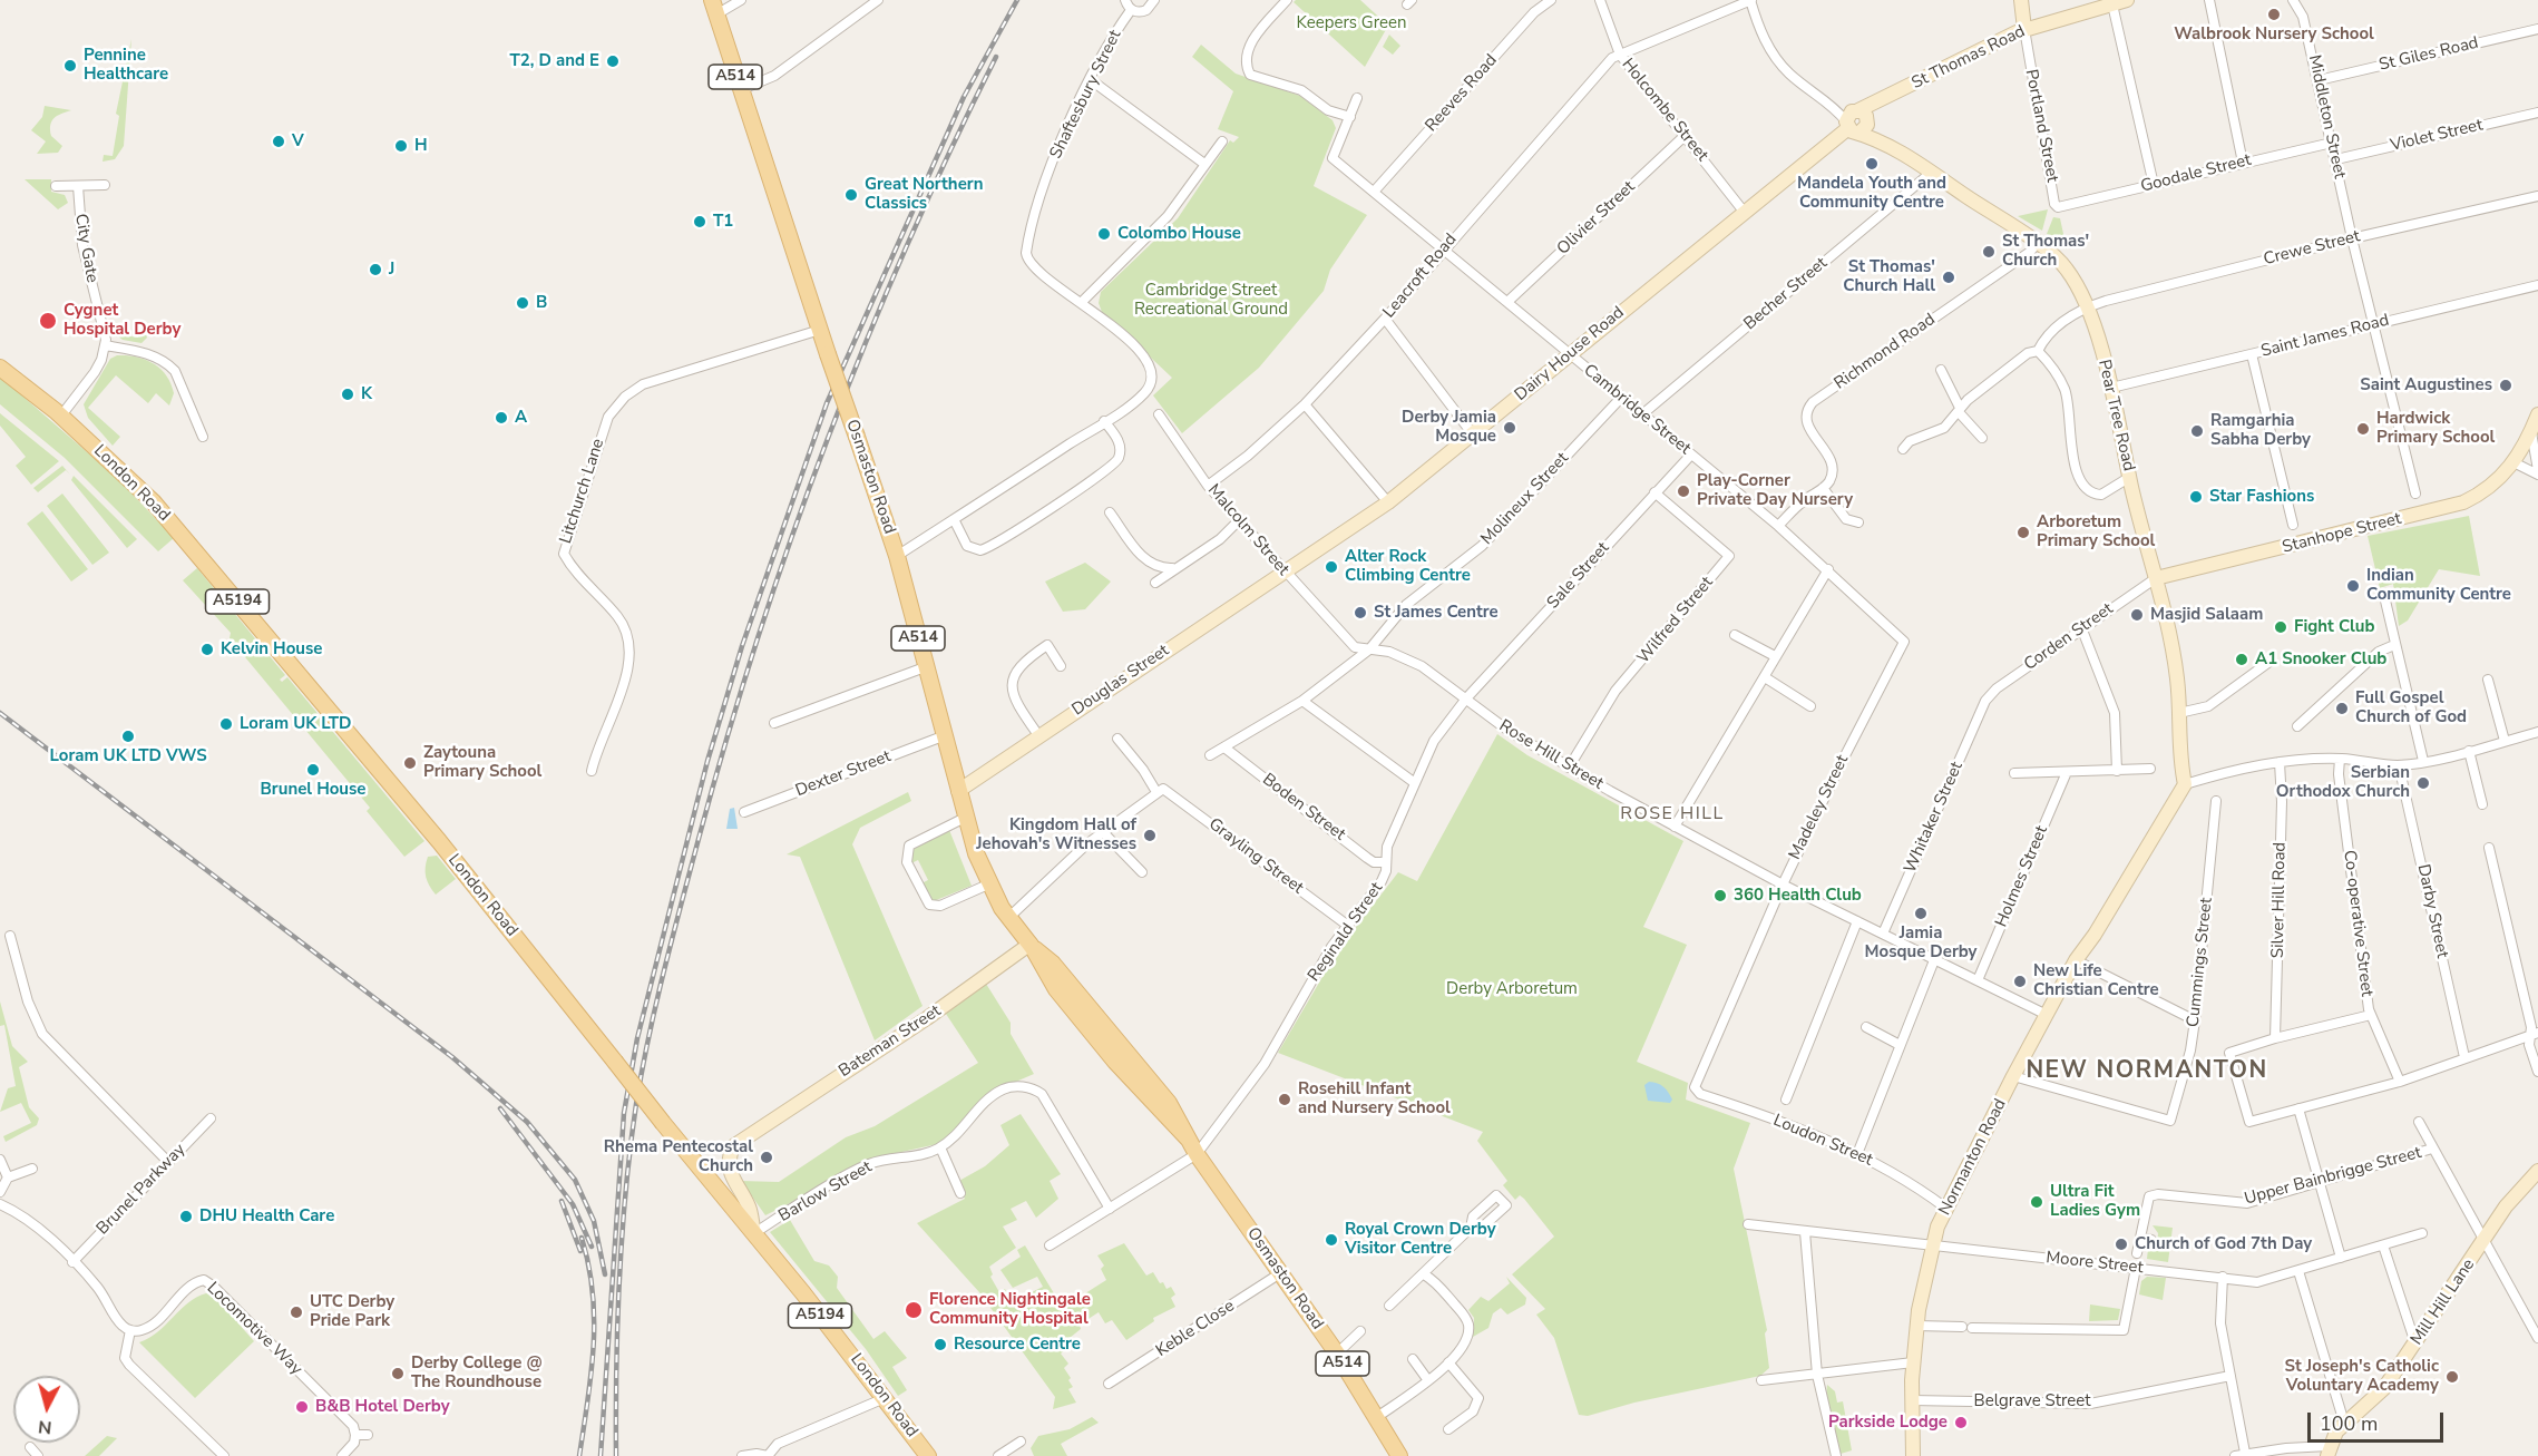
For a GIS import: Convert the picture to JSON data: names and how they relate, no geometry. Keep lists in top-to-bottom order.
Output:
{
  "streets": {
    "main road": [
      "A514",
      "Osmaston Road",
      "London Road",
      "A5194"
    ],
    "street": [
      "St Giles Road",
      "St Thomas Road",
      "Reeves Road",
      "Shaftesbury Street",
      "Holcombe Street",
      "Middleton Street",
      "Portland Street",
      "Violet Street",
      "Goodale Street",
      "Olivier Street",
      "City Gate",
      "Crewe Street",
      "Leacroft Road",
      "Becher Street",
      "Saint James Road",
      "Richmond Road",
      "Dairy House Road",
      "Cambridge Street",
      "Pear Tree Road",
      "Litchurch Lane",
      "Molineux Street",
      "Malcolm Street",
      "Stanhope Street",
      "Sale Street",
      "Wilfred Street",
      "Corden Street",
      "Douglas Street",
      "Rose Hill Street",
      "Dexter Street",
      "Boden Street",
      "Madeley Street",
      "Whitaker Street",
      "Grayling Street",
      "Holmes Street",
      "Silver Hill Road",
      "Darby Street",
      "Co-operative Street",
      "Reginald Street",
      "Cummings Street",
      "Bateman Street",
      "Loudon Street",
      "Normanton Road",
      "Upper Bainbrigge Street",
      "Brunel Parkway",
      "Barlow Street",
      "Moore Street",
      "Mill Hill Lane",
      "Locomotive Way",
      "Keble Close",
      "Belgrave Street"
    ]
  },
  "crossings": [
    ["St Giles Road", "Middleton Street"],
    ["St Thomas Road", "Portland Street"],
    ["St Thomas Road", "Dairy House Road"],
    ["St Thomas Road", "Pear Tree Road"],
    ["Reeves Road", "Cambridge Street"],
    ["Shaftesbury Street", "Osmaston Road"],
    ["Holcombe Street", "Olivier Street"],
    ["Holcombe Street", "Leacroft Road"],
    ["Holcombe Street", "Dairy House Road"],
    ["Middleton Street", "Violet Street"],
    ["Middleton Street", "Goodale Street"],
    ["Middleton Street", "Crewe Street"],
    ["Middleton Street", "Saint James Road"],
    ["Portland Street", "Goodale Street"],
    ["Olivier Street", "Cambridge Street"],
    ["Crewe Street", "Pear Tree Road"],
    ["Leacroft Road", "Cambridge Street"],
    ["Leacroft Road", "Malcolm Street"],
    ["Becher Street", "Cambridge Street"],
    ["Becher Street", "Pear Tree Road"],
    ["Saint James Road", "Pear Tree Road"],
    ["Richmond Road", "Pear Tree Road"],
    ["Dairy House Road", "Cambridge Street"],
    ["Dairy House Road", "Pear Tree Road"],
    ["Dairy House Road", "Malcolm Street"],
    ["Dairy House Road", "Douglas Street"],
    ["Cambridge Street", "Molineux Street"],
    ["Cambridge Street", "Sale Street"],
    ["Cambridge Street", "Madeley Street"],
    ["Pear Tree Road", "Stanhope Street"],
    ["Pear Tree Road", "Corden Street"],
    ["Pear Tree Road", "Normanton Road"],
    ["Osmaston Road", "Litchurch Lane"],
    ["Osmaston Road", "Douglas Street"],
    ["Osmaston Road", "Dexter Street"],
    ["Osmaston Road", "Reginald Street"],
    ["Osmaston Road", "Bateman Street"],
    ["Osmaston Road", "Keble Close"],
    ["London Road", "Bateman Street"],
    ["London Road", "Barlow Street"],
    ["Molineux Street", "Rose Hill Street"],
    ["Molineux Street", "Boden Street"],
    ["Malcolm Street", "Douglas Street"],
    ["Malcolm Street", "Rose Hill Street"],
    ["Stanhope Street", "Corden Street"],
    ["Sale Street", "Wilfred Street"],
    ["Sale Street", "Rose Hill Street"],
    ["Sale Street", "Reginald Street"],
    ["Wilfred Street", "Rose Hill Street"],
    ["Corden Street", "Whitaker Street"],
    ["Rose Hill Street", "Madeley Street"],
    ["Rose Hill Street", "Whitaker Street"],
    ["Rose Hill Street", "Holmes Street"],
    ["Rose Hill Street", "Reginald Street"],
    ["Rose Hill Street", "Normanton Road"],
    ["Boden Street", "Reginald Street"],
    ["Madeley Street", "Loudon Street"],
    ["Grayling Street", "Reginald Street"],
    ["Cummings Street", "Normanton Road"],
    ["Bateman Street", "Barlow Street"],
    ["Loudon Street", "Normanton Road"],
    ["Normanton Road", "Moore Street"],
    ["Normanton Road", "Belgrave Street"]
  ],
  "districts": ["ROSE HILL", "NEW NORMANTON"],
  "parks": ["Keepers Green", "Cambridge Street Recreational Ground", "Derby Arboretum"],
  "places": [
    "Walbrook Nursery School",
    "T2, D and E",
    "Pennine Healthcare",
    "V",
    "H",
    "Mandela Youth and Community Centre",
    "Great Northern Classics",
    "T1",
    "Colombo House",
    "St Thomas' Church",
    "J",
    "St Thomas' Church Hall",
    "B",
    "Cygnet Hospital Derby",
    "Saint Augustines",
    "K",
    "A",
    "Derby Jamia Mosque",
    "Hardwick Primary School",
    "Ramgarhia Sabha Derby",
    "Play-Corner Private Day Nursery",
    "Star Fashions",
    "Arboretum Primary School",
    "Alter Rock Climbing Centre",
    "Indian Community Centre",
    "St James Centre",
    "Masjid Salaam",
    "Fight Club",
    "Kelvin House",
    "A1 Snooker Club",
    "Full Gospel Church of God",
    "Loram UK LTD",
    "Loram UK LTD VWS",
    "Zaytouna Primary School",
    "Brunel House",
    "Serbian Orthodox Church",
    "Kingdom Hall of Jehovah's Witnesses",
    "360 Health Club",
    "Jamia Mosque Derby",
    "New Life Christian Centre",
    "Rosehill Infant and Nursery School",
    "Rhema Pentecostal Church",
    "Ultra Fit Ladies Gym",
    "DHU Health Care",
    "Royal Crown Derby Visitor Centre",
    "Church of God 7th Day",
    "Florence Nightingale Community Hospital",
    "UTC Derby Pride Park",
    "Resource Centre",
    "Derby College @ The Roundhouse",
    "St Joseph's Catholic Voluntary Academy",
    "B&B Hotel Derby",
    "Parkside Lodge"
  ],
  "scale_bar": "100 m",
  "north": "bottom"
}
